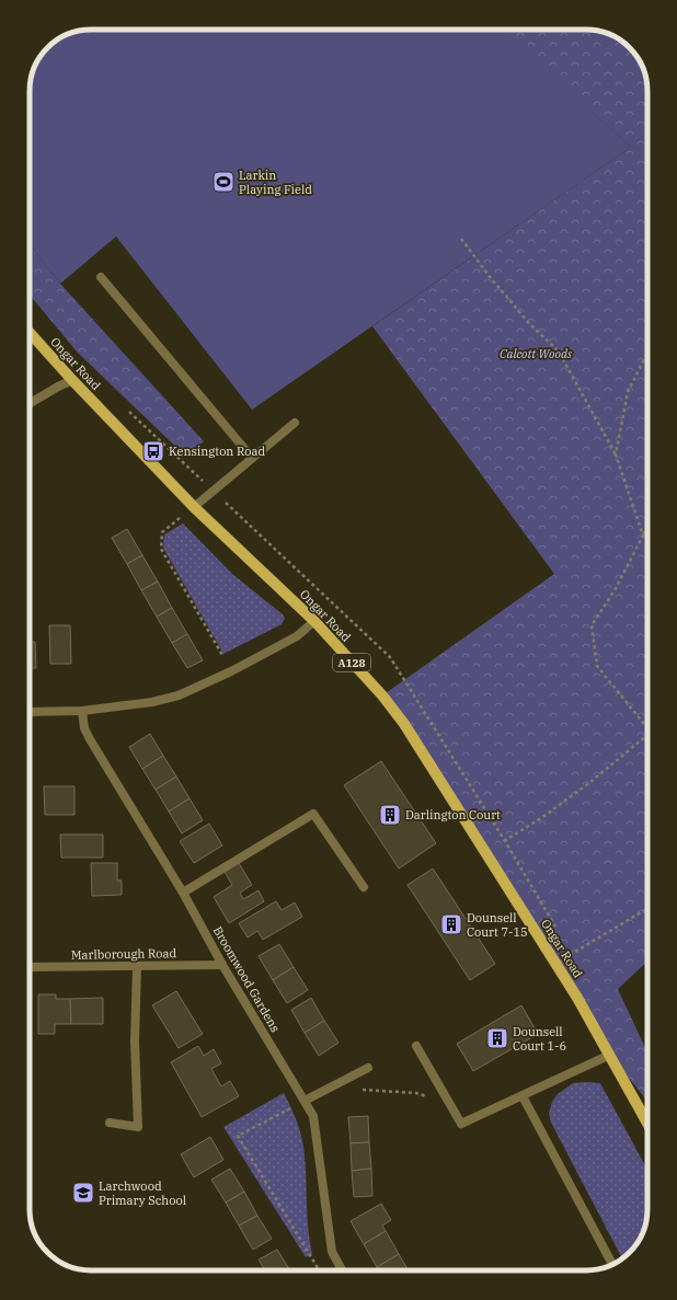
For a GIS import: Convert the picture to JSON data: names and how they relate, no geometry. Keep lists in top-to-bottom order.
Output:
{
  "streets": {
    "main road": ["Ongar Road", "A128"],
    "street": ["Marlborough Road", "Broomwood Gardens"]
  },
  "crossings": [
    ["Marlborough Road", "Broomwood Gardens"]
  ],
  "parks": ["Calcott Woods"],
  "places": {
    "sports": ["Larkin Playing Field"],
    "bus stop": ["Kensington Road"],
    "building": ["Darlington Court", "Dounsell Court 7-15", "Dounsell Court 1-6"],
    "school or university": ["Larchwood Primary School"]
  }
}
